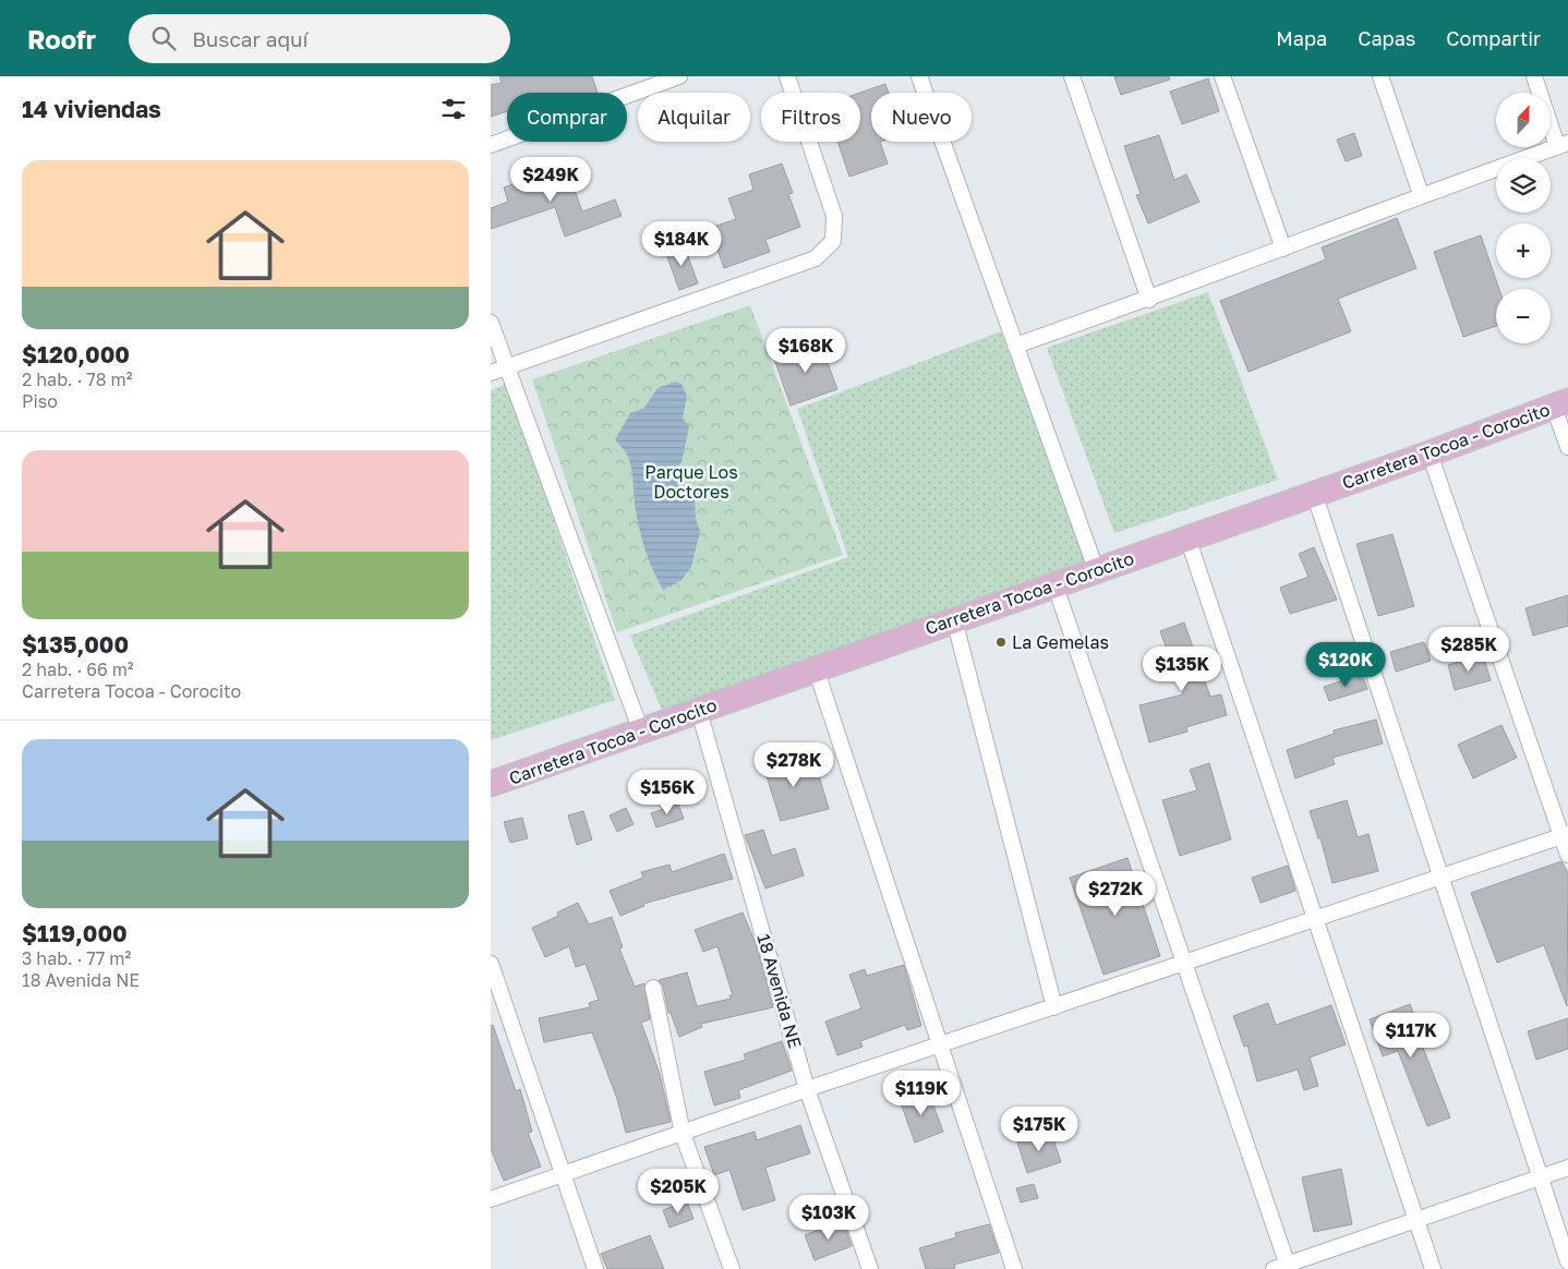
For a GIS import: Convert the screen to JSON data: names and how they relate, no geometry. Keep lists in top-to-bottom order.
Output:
{
  "streets": {
    "main road": ["Carretera Tocoa - Corocito"],
    "street": ["18 Avenida NE"]
  },
  "crossings": [
    ["Carretera Tocoa - Corocito", "18 Avenida NE"]
  ],
  "parks": ["Parque Los Doctores"],
  "places": ["La Gemelas"],
  "north": "top",
  "page": {
    "header": "Roofr",
    "search": "Buscar aquí",
    "nav": ["Mapa", "Capas", "Compartir"],
    "heading": "14 viviendas",
    "map_buttons": ["+", "−"],
    "chip": [
      "Comprar",
      "Alquilar",
      "Filtros",
      "Nuevo"
    ],
    "list": [
      {
        "name": "$120,000",
        "note": "2 hab. · 78 m² · Piso"
      },
      {
        "name": "$135,000",
        "note": "2 hab. · 66 m² · Carretera Tocoa - Corocito"
      },
      {
        "name": "$119,000",
        "note": "3 hab. · 77 m² · 18 Avenida NE"
      }
    ],
    "price": [
      "$249K",
      "$184K",
      "$168K",
      "$285K",
      "$120K",
      "$135K",
      "$278K",
      "$156K",
      "$272K",
      "$117K",
      "$119K",
      "$175K",
      "$205K",
      "$103K"
    ]
  }
}
